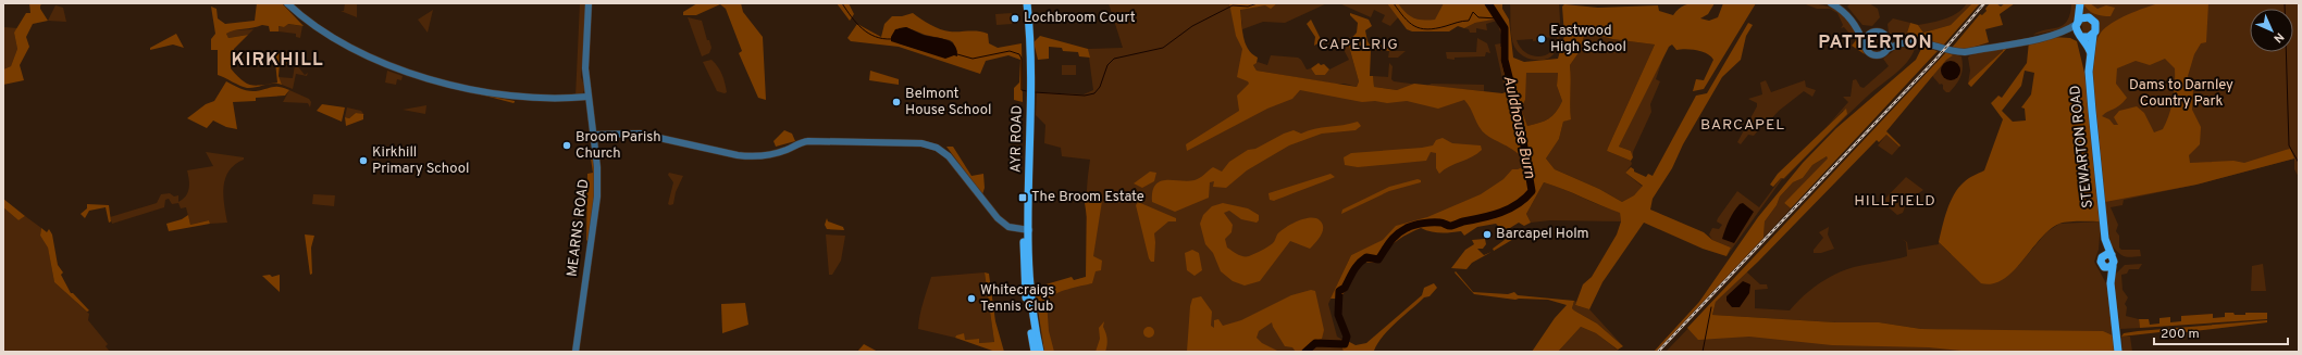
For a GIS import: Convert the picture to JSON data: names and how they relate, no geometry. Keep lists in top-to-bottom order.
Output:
{
  "streets": {
    "main road": ["AYR ROAD", "STEWARTON ROAD"],
    "street": ["MEARNS ROAD"]
  },
  "districts": [
    "PATTERTON",
    "CAPELRIG",
    "KIRKHILL",
    "BARCAPEL",
    "HILLFIELD"
  ],
  "water": ["Auldhouse Burn"],
  "parks": ["Dams to Darnley Country Park"],
  "places": {
    "other": [
      "Lochbroom Court",
      "Eastwood High School",
      "Belmont House School",
      "Broom Parish Church",
      "Kirkhill Primary School",
      "Barcapel Holm",
      "Whitecraigs Tennis Club"
    ],
    "transit": ["The Broom Estate"]
  },
  "scale_bar": "200 m",
  "north": "bottom right"
}
